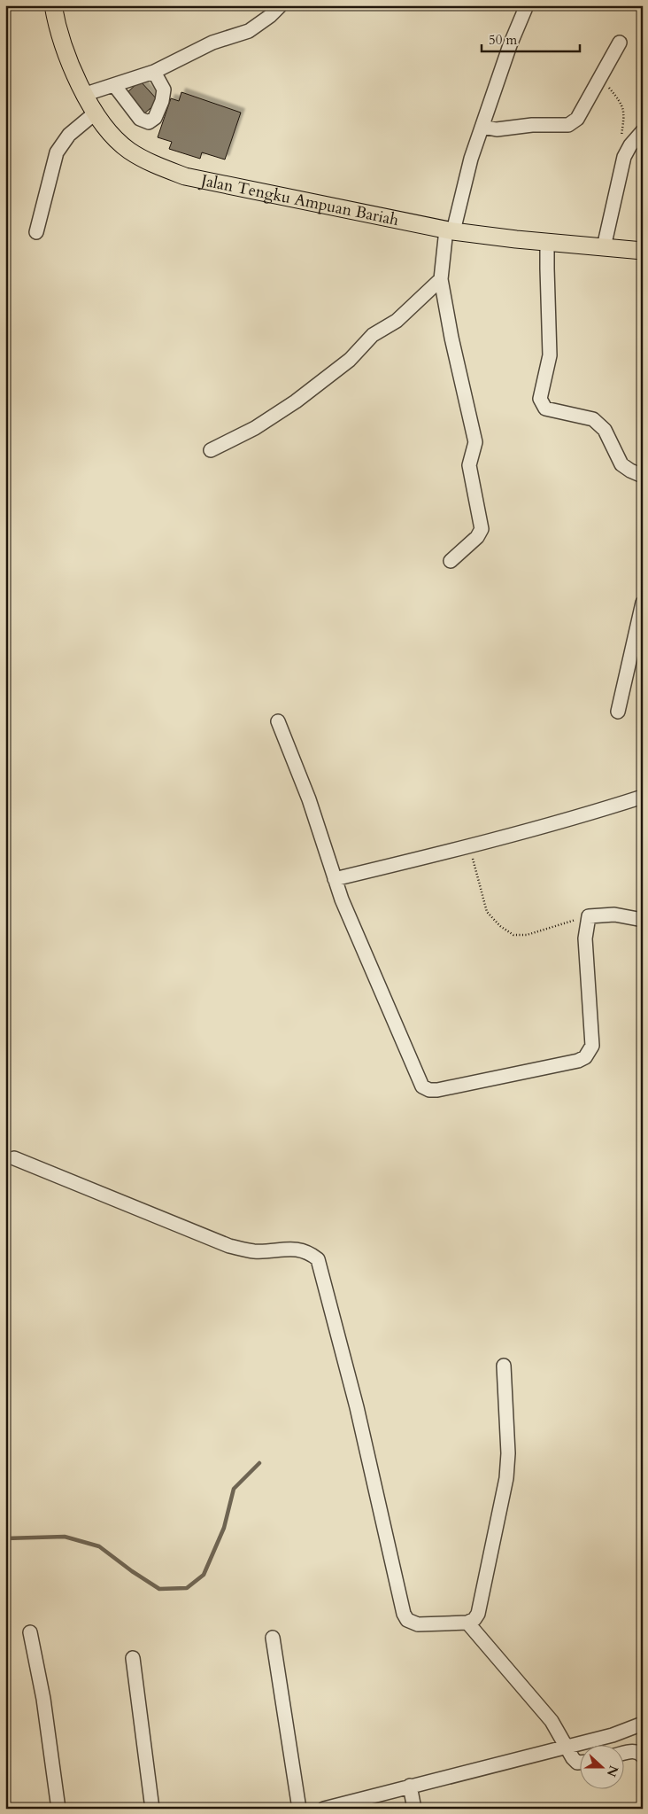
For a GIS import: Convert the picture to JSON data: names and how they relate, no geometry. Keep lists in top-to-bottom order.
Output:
{
  "streets": {
    "main road": ["Jalan Tengku Ampuan Bariah"]
  },
  "scale_bar": "50 m",
  "north": "right"
}
